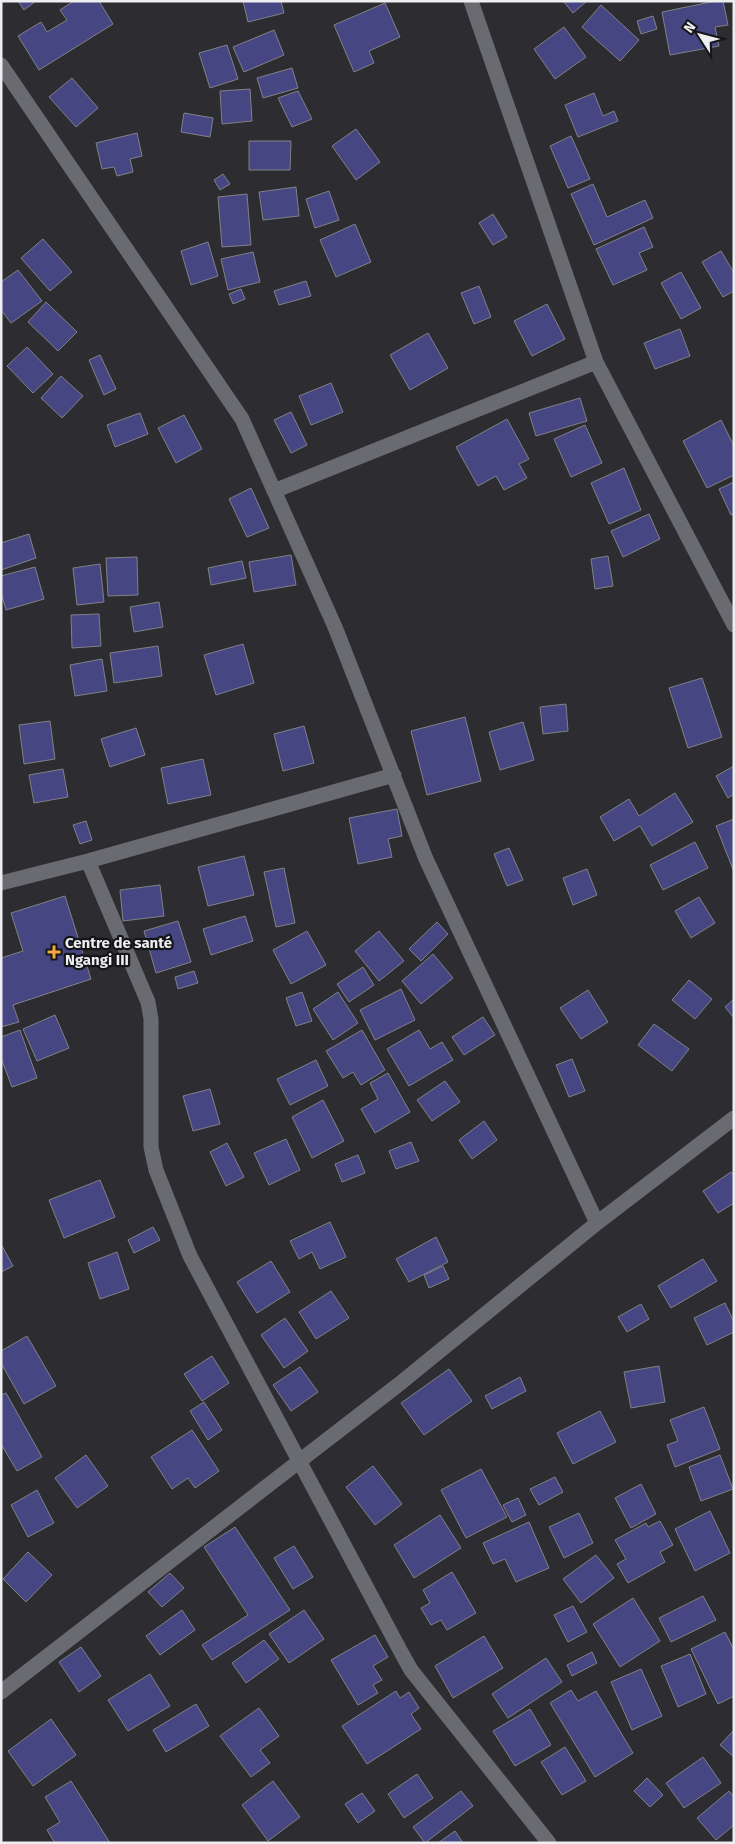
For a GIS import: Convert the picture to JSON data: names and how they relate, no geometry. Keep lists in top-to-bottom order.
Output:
{
  "places": {
    "health": ["Centre de santé Ngangi III"]
  },
  "north": "top left"
}
